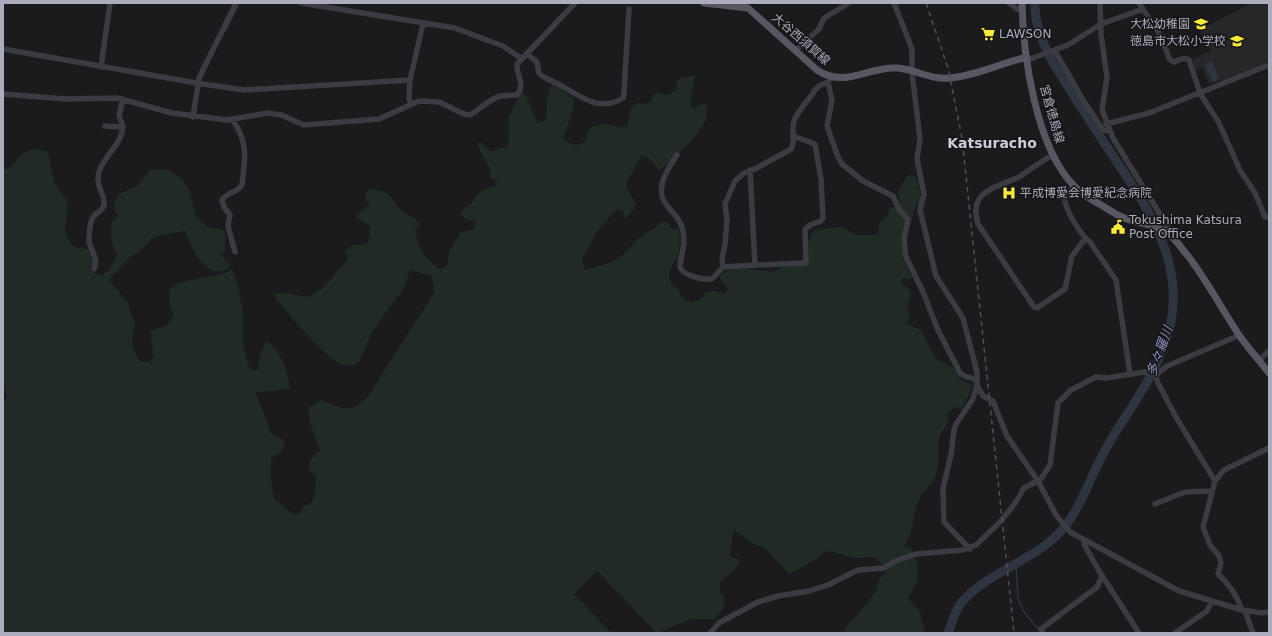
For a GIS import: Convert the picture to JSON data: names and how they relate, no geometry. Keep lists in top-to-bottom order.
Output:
{
  "streets": {
    "main road": ["大谷西須賀線", "宮倉徳島線"]
  },
  "crossings": [
    ["大谷西須賀線", "宮倉徳島線"]
  ],
  "districts": ["Katsuracho"],
  "water": ["多々羅川"],
  "places": {
    "school or university": ["大松幼稚園", "徳島市大松小学校"],
    "supermarket": ["LAWSON"],
    "hospital": ["平成博愛会博愛紀念病院"],
    "public building": ["Tokushima Katsura Post Office"]
  }
}
